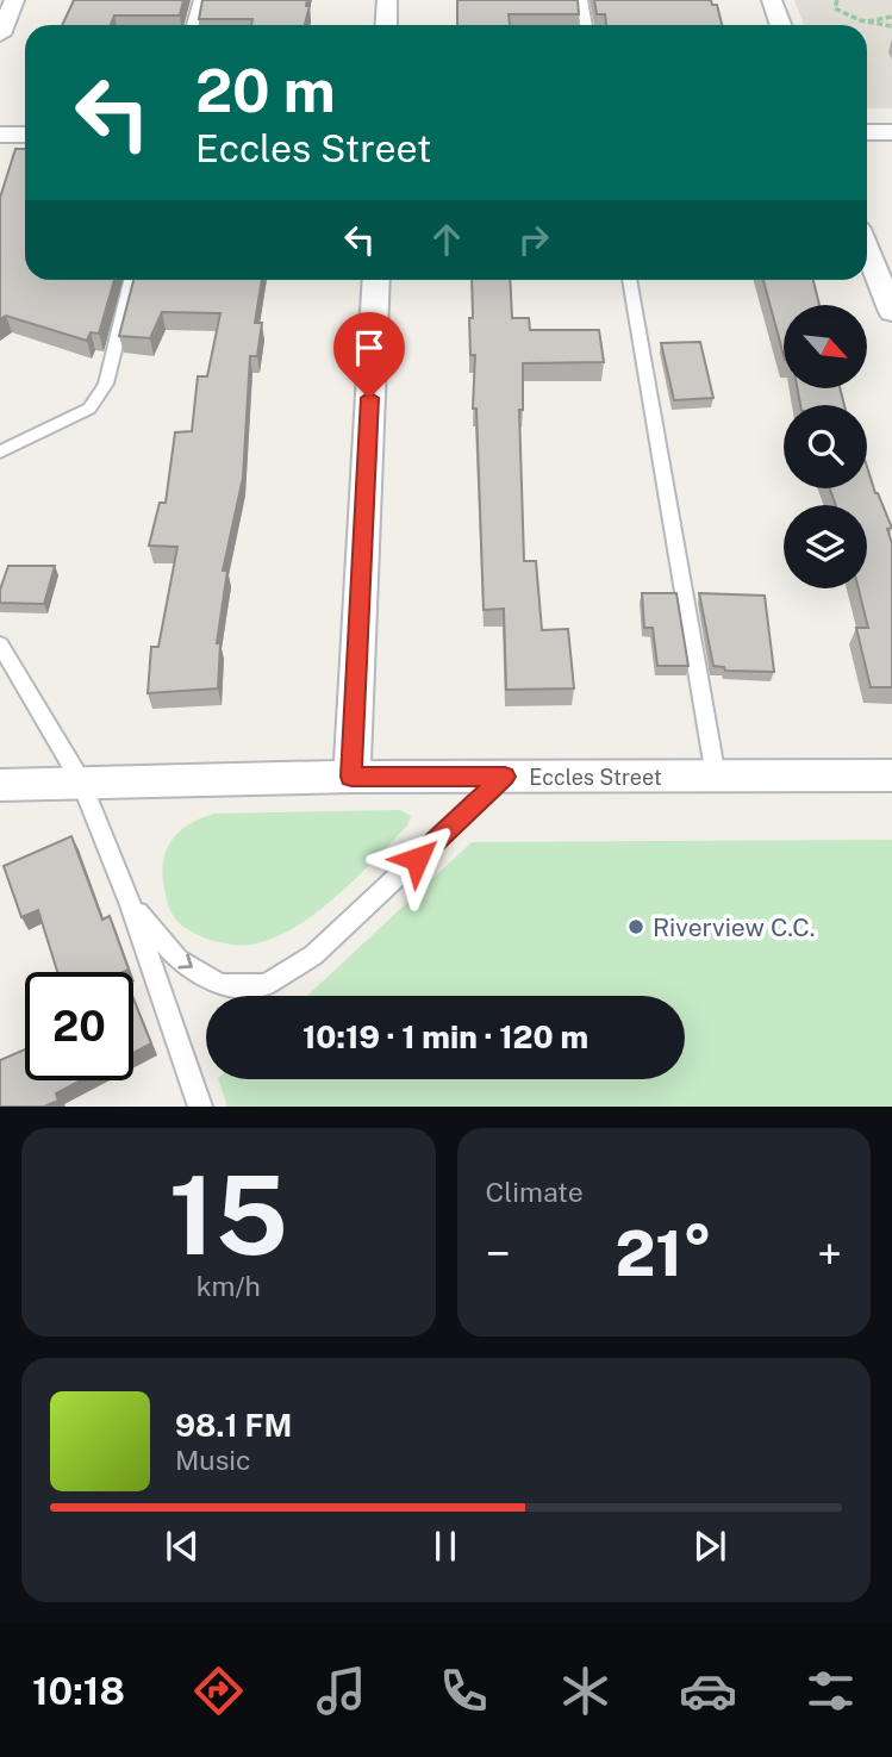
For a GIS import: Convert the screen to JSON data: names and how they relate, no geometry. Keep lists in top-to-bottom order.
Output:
{
  "streets": {
    "street": ["Eccles Street"]
  },
  "places": ["Riverview C.C."],
  "north": "bottom right",
  "page": {
    "turn": ["20 m", "Eccles Street"],
    "limit": "20",
    "trip": "10:19 · 1 min · 120 m",
    "tile": [
      ["15", "km/h"],
      "Climate"
    ],
    "heat": ["−", "21°", "+"],
    "song": ["98.1 FM", "Music"],
    "tabs": "10:18"
  }
}
